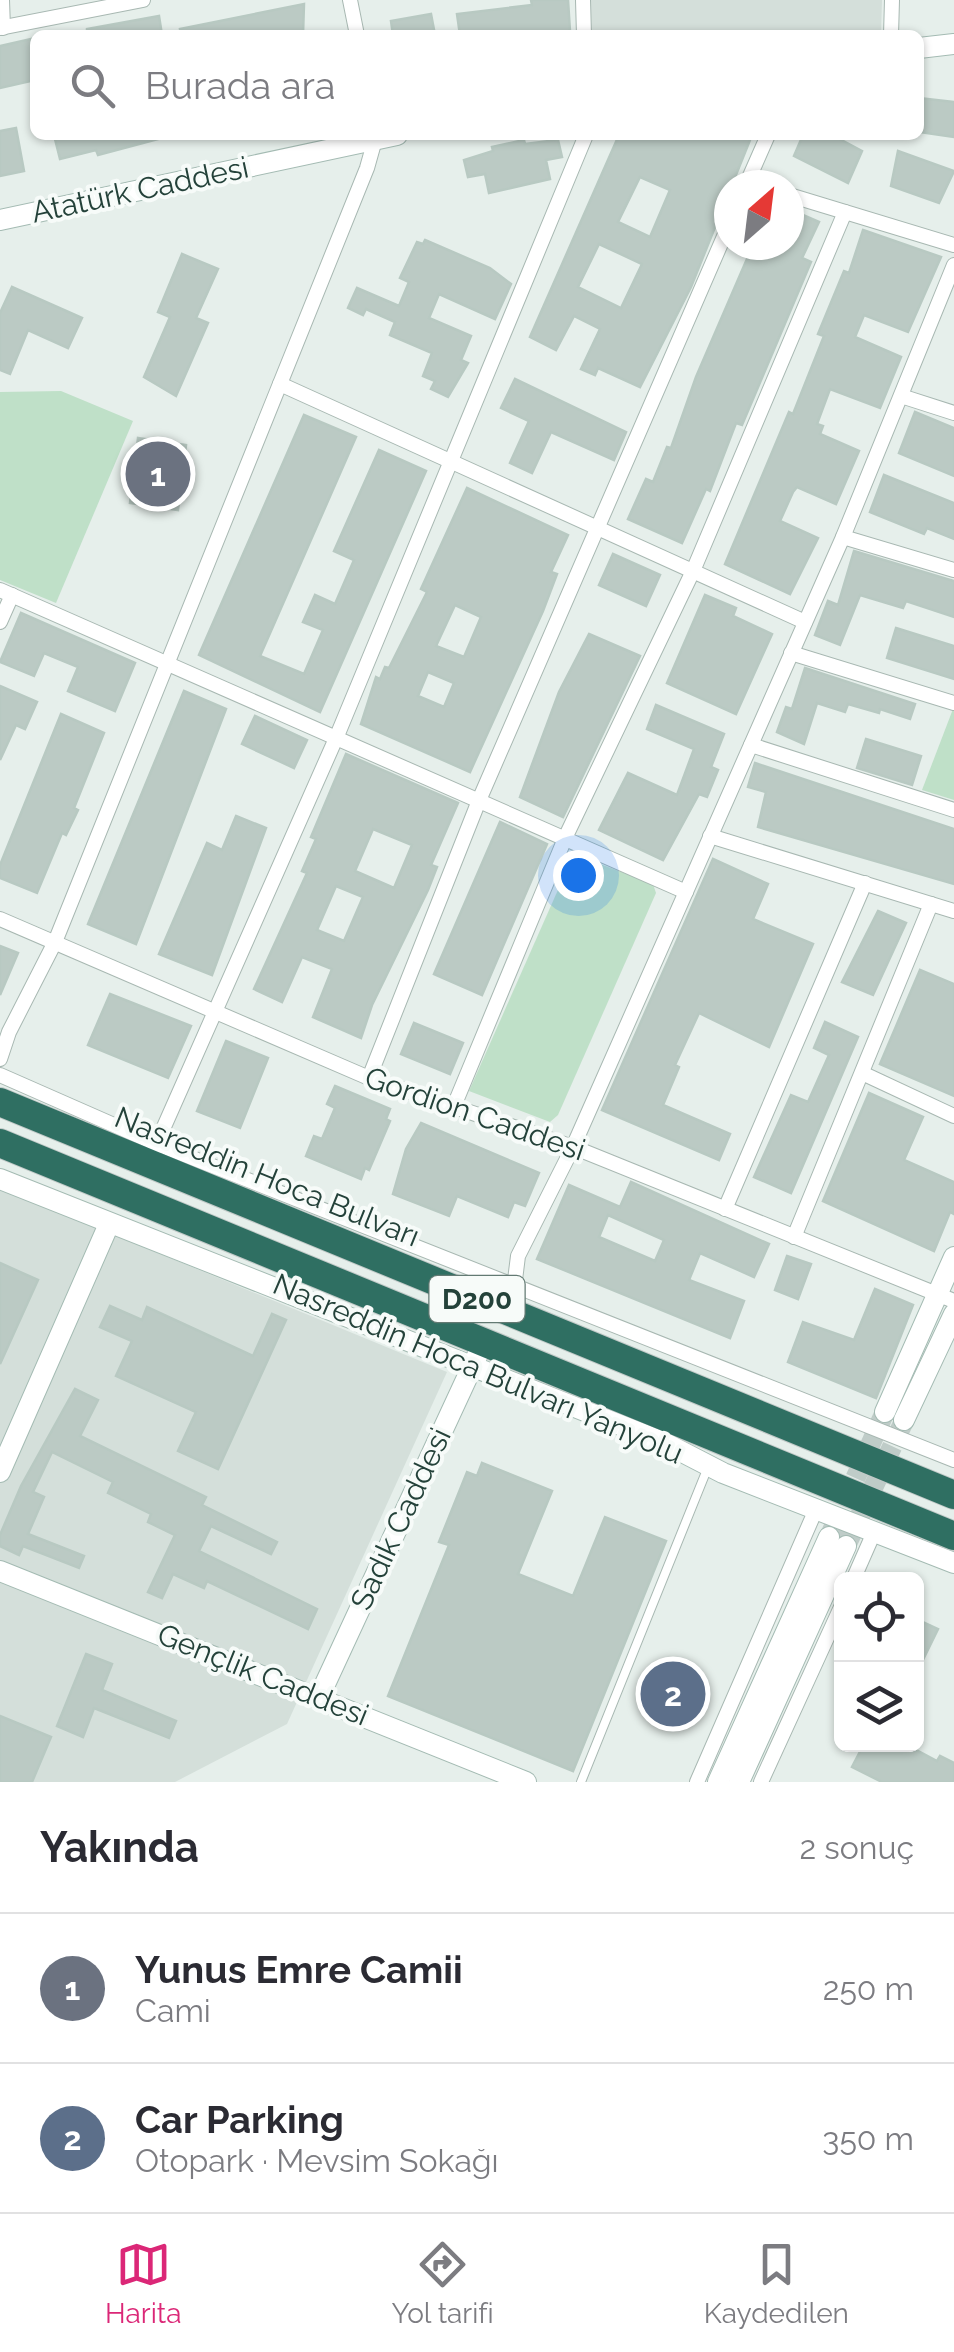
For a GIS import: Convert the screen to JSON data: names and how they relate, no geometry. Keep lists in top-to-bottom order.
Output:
{
  "streets": {
    "highway": ["Nasreddin Hoca Bulvarı", "D200"],
    "street": [
      "Atatürk Caddesi",
      "Gordion Caddesi",
      "Nasreddin Hoca Bulvarı Yanyolu",
      "Sadık Caddesi",
      "Gençlik Caddesi"
    ]
  },
  "crossings": [
    ["D200", "Nasreddin Hoca Bulvarı Yanyolu"],
    ["D200", "Sadık Caddesi"],
    ["Nasreddin Hoca Bulvarı Yanyolu", "Sadık Caddesi"],
    ["Sadık Caddesi", "Gençlik Caddesi"]
  ],
  "north": "top right",
  "page": {
    "search": "Burada ara",
    "pins": ["1", "2"],
    "heading": ["Yakında", "2 sonuç"],
    "list": [
      {
        "mark": "1",
        "name": "Yunus Emre Camii",
        "note": "Cami",
        "value": "250 m"
      },
      {
        "mark": "2",
        "name": "Car Parking",
        "note": "Otopark · Mevsim Sokağı",
        "value": "350 m"
      }
    ],
    "nav": ["Harita", "Yol tarifi", "Kaydedilen"]
  }
}
